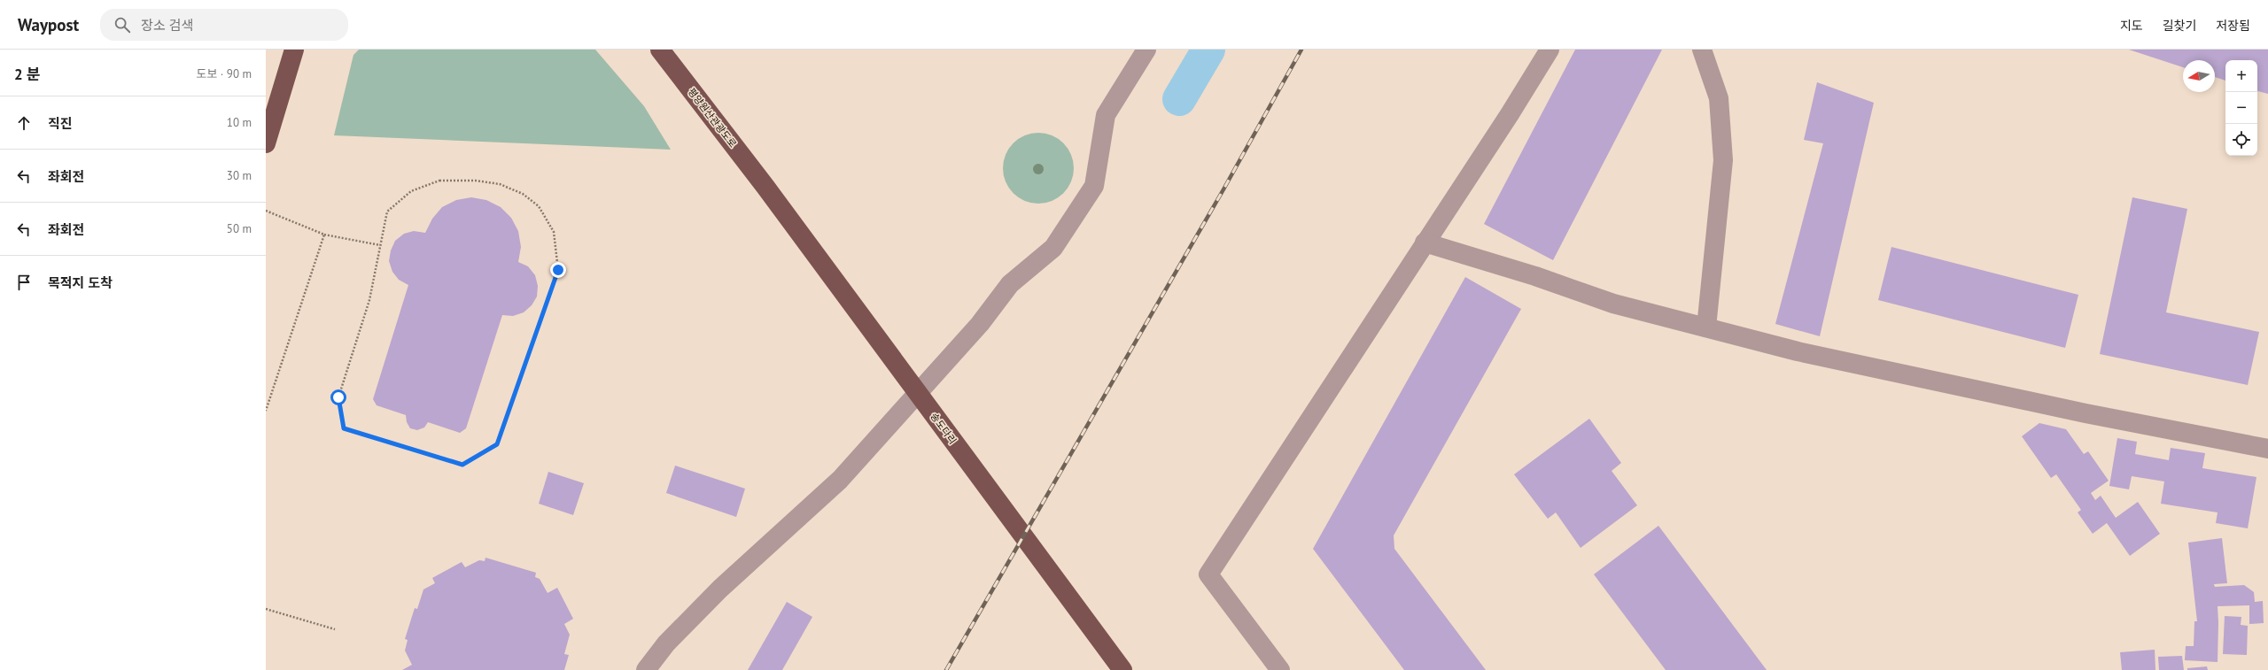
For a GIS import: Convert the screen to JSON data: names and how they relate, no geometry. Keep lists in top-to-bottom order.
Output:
{
  "streets": {
    "highway": ["평양원산관광도로", "송도다리"]
  },
  "crossings": [
    ["평양원산관광도로", "송도다리"]
  ],
  "north": "left",
  "page": {
    "header": "Waypost",
    "search": "장소 검색",
    "nav": ["지도", "길찾기", "저장됨"],
    "heading": ["2 분", "도보 · 90 m"],
    "map_buttons": ["+", "−"],
    "list": [
      ["직진", "10 m"],
      ["좌회전", "30 m"],
      ["좌회전", "50 m"],
      "목적지 도착"
    ]
  }
}
